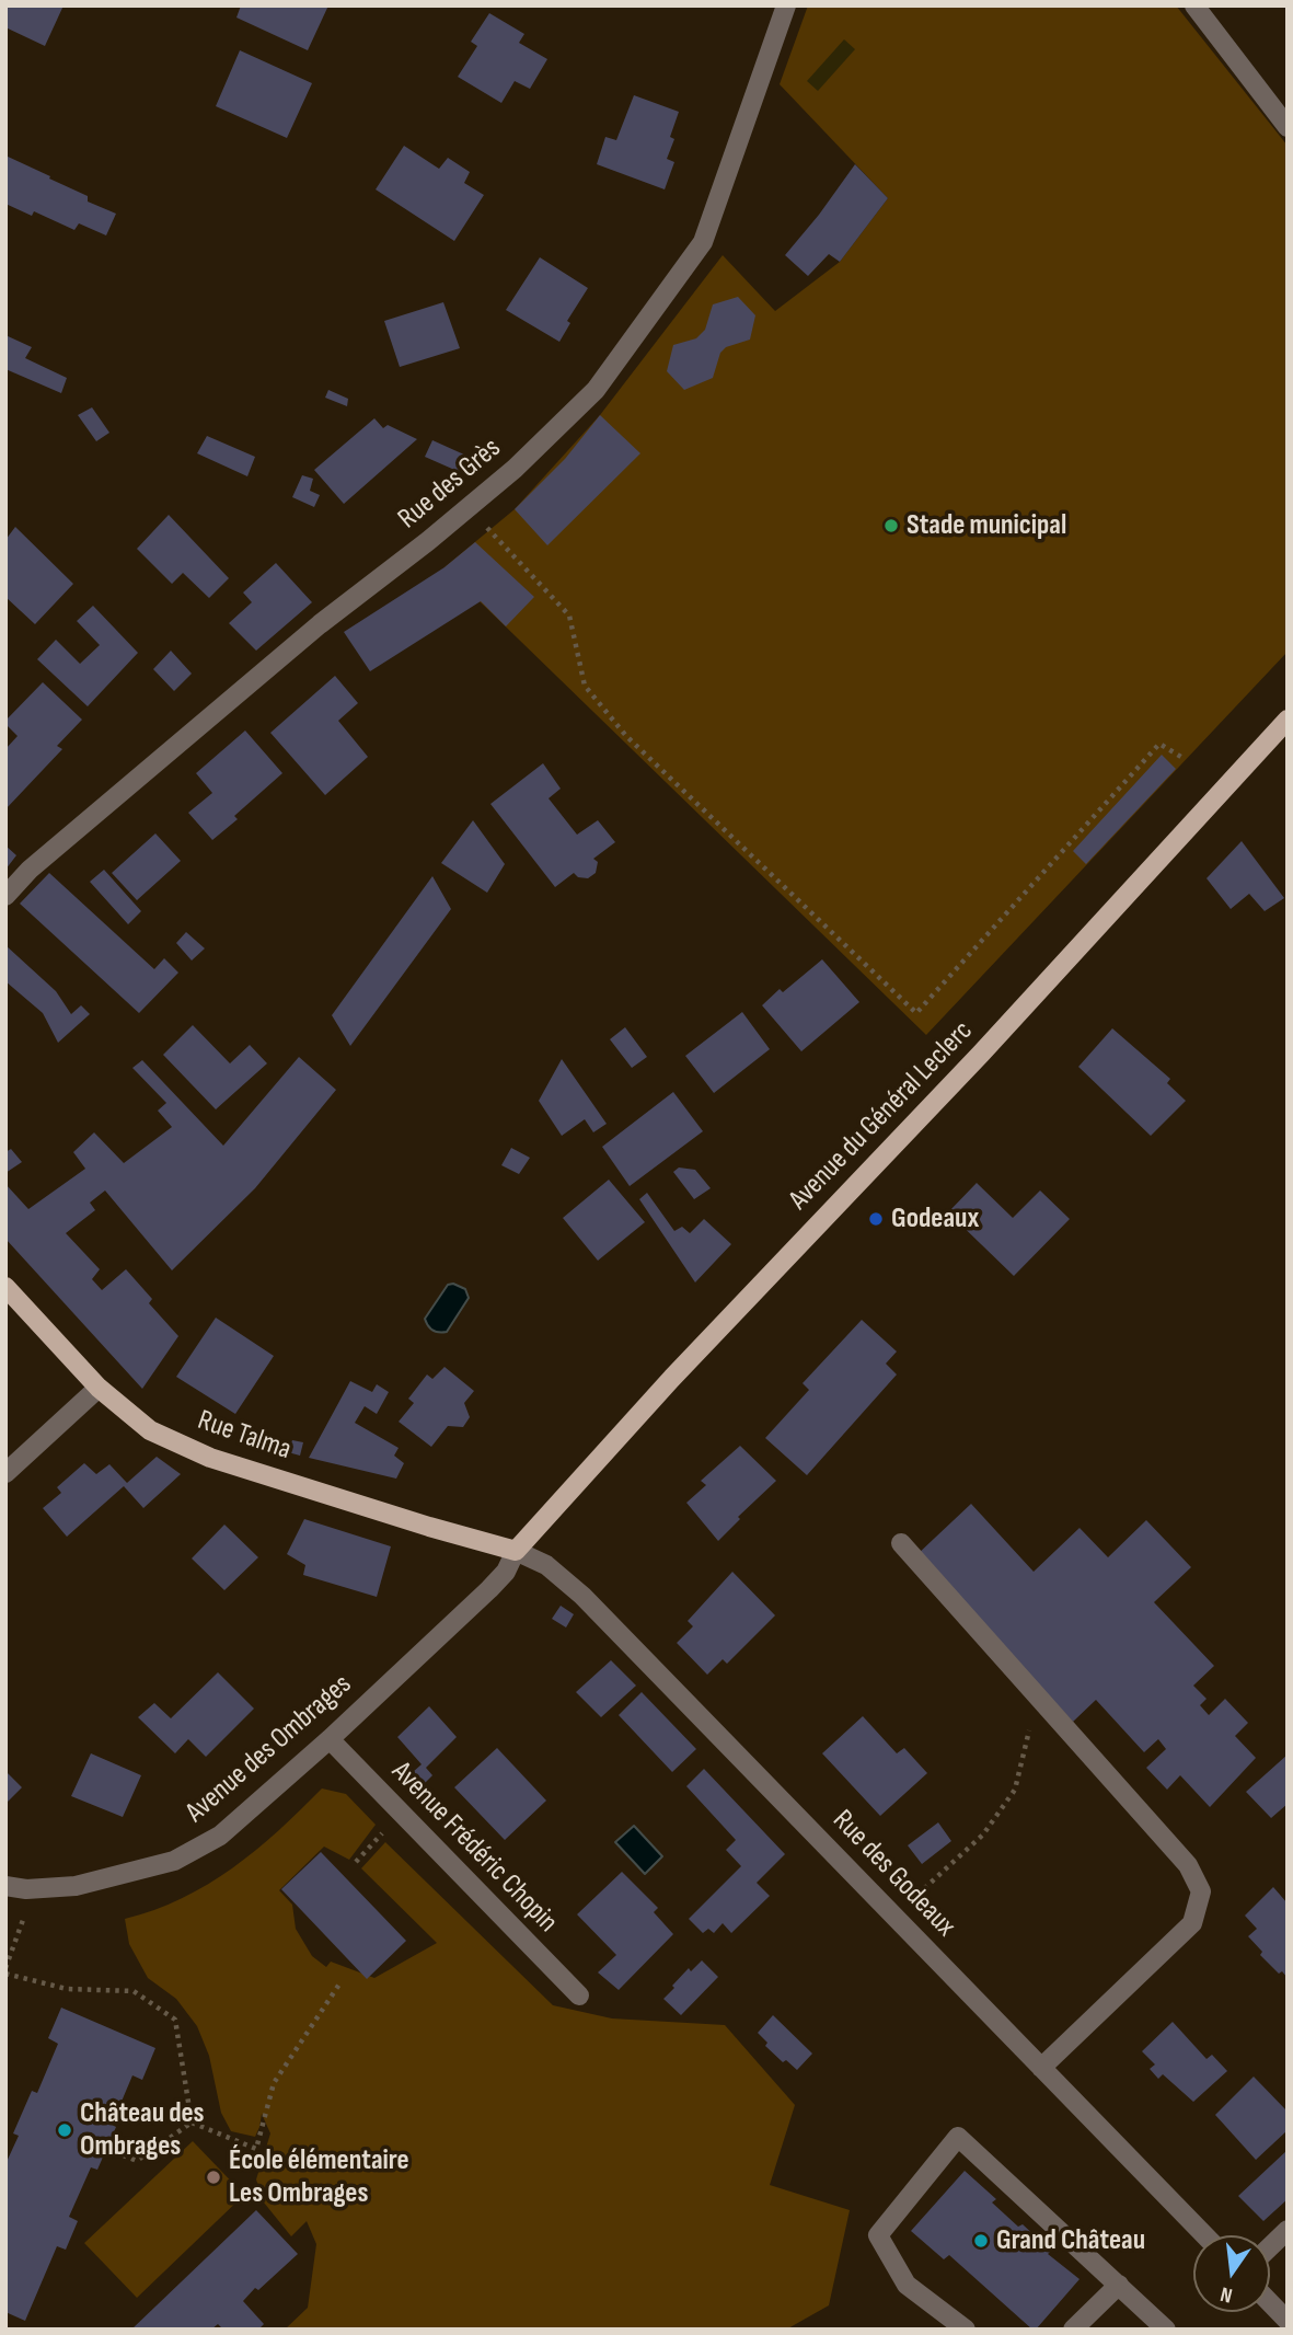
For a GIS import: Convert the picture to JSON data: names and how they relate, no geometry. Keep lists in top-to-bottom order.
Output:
{
  "streets": {
    "main road": ["Avenue du Général Leclerc", "Rue Talma"],
    "street": [
      "Rue des Grès",
      "Avenue des Ombrages",
      "Avenue Frédéric Chopin",
      "Rue des Godeaux"
    ]
  },
  "crossings": [
    ["Avenue du Général Leclerc", "Rue Talma"],
    ["Avenue du Général Leclerc", "Avenue des Ombrages"],
    ["Avenue du Général Leclerc", "Rue des Godeaux"],
    ["Rue Talma", "Avenue des Ombrages"],
    ["Rue Talma", "Rue des Godeaux"],
    ["Avenue des Ombrages", "Avenue Frédéric Chopin"],
    ["Avenue des Ombrages", "Rue des Godeaux"]
  ],
  "places": [
    "Stade municipal",
    "Godeaux",
    "Château des Ombrages",
    "École élémentaire Les Ombrages",
    "Grand Château"
  ],
  "north": "bottom"
}
